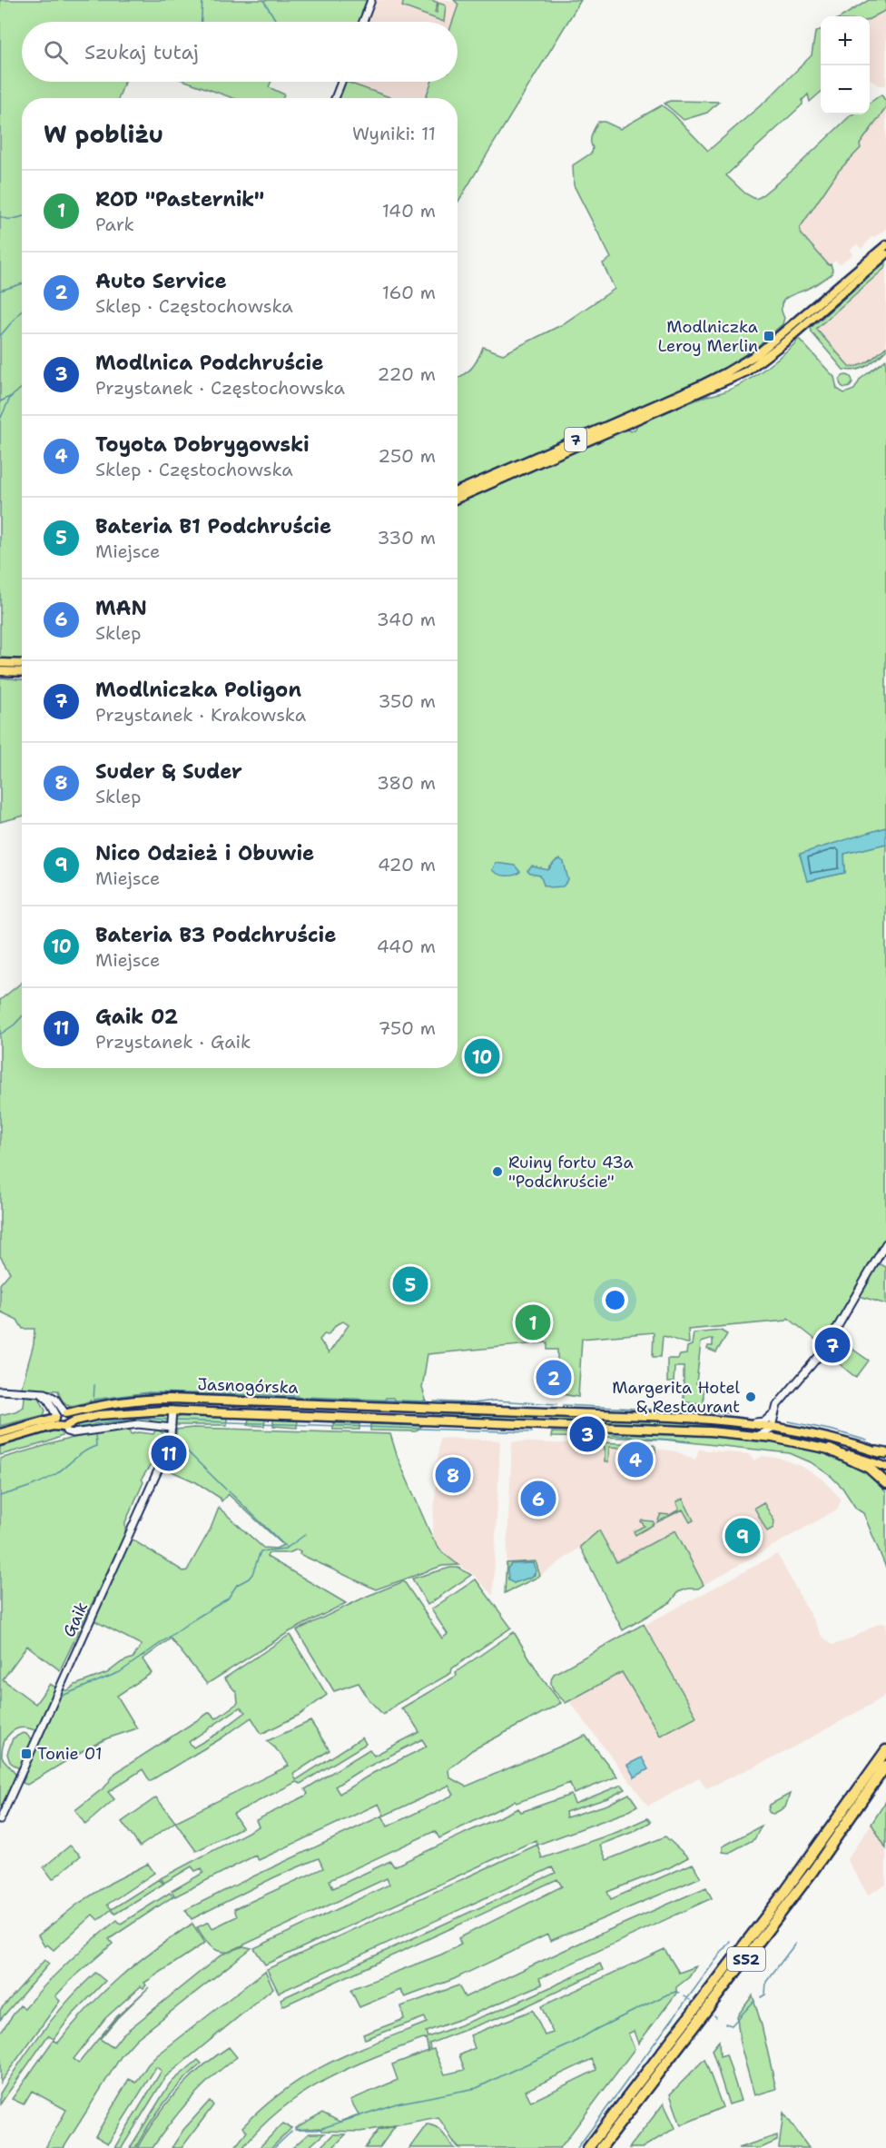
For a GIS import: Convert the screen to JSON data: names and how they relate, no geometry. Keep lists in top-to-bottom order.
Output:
{
  "streets": {
    "highway": ["S52"],
    "main road": ["7", "Jasnogórska"],
    "street": ["Gaik"]
  },
  "crossings": [
    ["Jasnogórska", "Gaik"]
  ],
  "places": {
    "transit": ["Modlniczka Leroy Merlin", "Tonie 01"],
    "other": ["Ruiny fortu 43a \"Podchruście\"", "Margerita Hotel & Restaurant"]
  },
  "page": {
    "map_buttons": ["+", "−"],
    "search": "Szukaj tutaj",
    "heading": ["W pobliżu", "Wyniki: 11"],
    "list": [
      {
        "mark": "1",
        "name": "ROD \"Pasternik\"",
        "note": "Park",
        "value": "140 m"
      },
      {
        "mark": "2",
        "name": "Auto Service",
        "note": "Sklep · Częstochowska",
        "value": "160 m"
      },
      {
        "mark": "3",
        "name": "Modlnica Podchruście",
        "note": "Przystanek · Częstochowska",
        "value": "220 m"
      },
      {
        "mark": "4",
        "name": "Toyota Dobrygowski",
        "note": "Sklep · Częstochowska",
        "value": "250 m"
      },
      {
        "mark": "5",
        "name": "Bateria B1 Podchruście",
        "note": "Miejsce",
        "value": "330 m"
      },
      {
        "mark": "6",
        "name": "MAN",
        "note": "Sklep",
        "value": "340 m"
      },
      {
        "mark": "7",
        "name": "Modlniczka Poligon",
        "note": "Przystanek · Krakowska",
        "value": "350 m"
      },
      {
        "mark": "8",
        "name": "Suder & Suder",
        "note": "Sklep",
        "value": "380 m"
      },
      {
        "mark": "9",
        "name": "Nico Odzież i Obuwie",
        "note": "Miejsce",
        "value": "420 m"
      },
      {
        "mark": "10",
        "name": "Bateria B3 Podchruście",
        "note": "Miejsce",
        "value": "440 m"
      },
      {
        "mark": "11",
        "name": "Gaik 02",
        "note": "Przystanek · Gaik",
        "value": "750 m"
      }
    ],
    "pins": [
      "10",
      "5",
      "1",
      "7",
      "2",
      "3",
      "11",
      "4",
      "8",
      "6",
      "9"
    ]
  }
}
